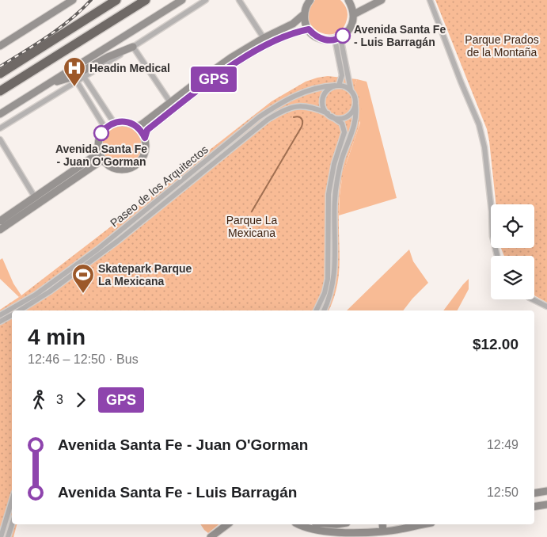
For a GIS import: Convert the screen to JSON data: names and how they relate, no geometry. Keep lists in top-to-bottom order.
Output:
{
  "streets": {
    "street": ["Paseo de los Arquitectos"]
  },
  "parks": ["Parque Prados de la Montaña", "Parque La Mexicana"],
  "places": {
    "other": ["Avenida Santa Fe - Luis Barragán", "Avenida Santa Fe - Juan O'Gorman"],
    "hospital": ["Headin Medical"],
    "sports": ["Skatepark Parque La Mexicana"]
  },
  "lines": ["bus line GPS"],
  "page": {
    "on_map": "GPS",
    "heading": ["4 min", "12:46 – 12:50 · Bus", "$12.00"],
    "legs": ["3", "GPS"],
    "list": [
      {
        "name": "Avenida Santa Fe - Juan O'Gorman",
        "value": "12:49"
      },
      {
        "name": "Avenida Santa Fe - Luis Barragán",
        "value": "12:50"
      }
    ]
  }
}
